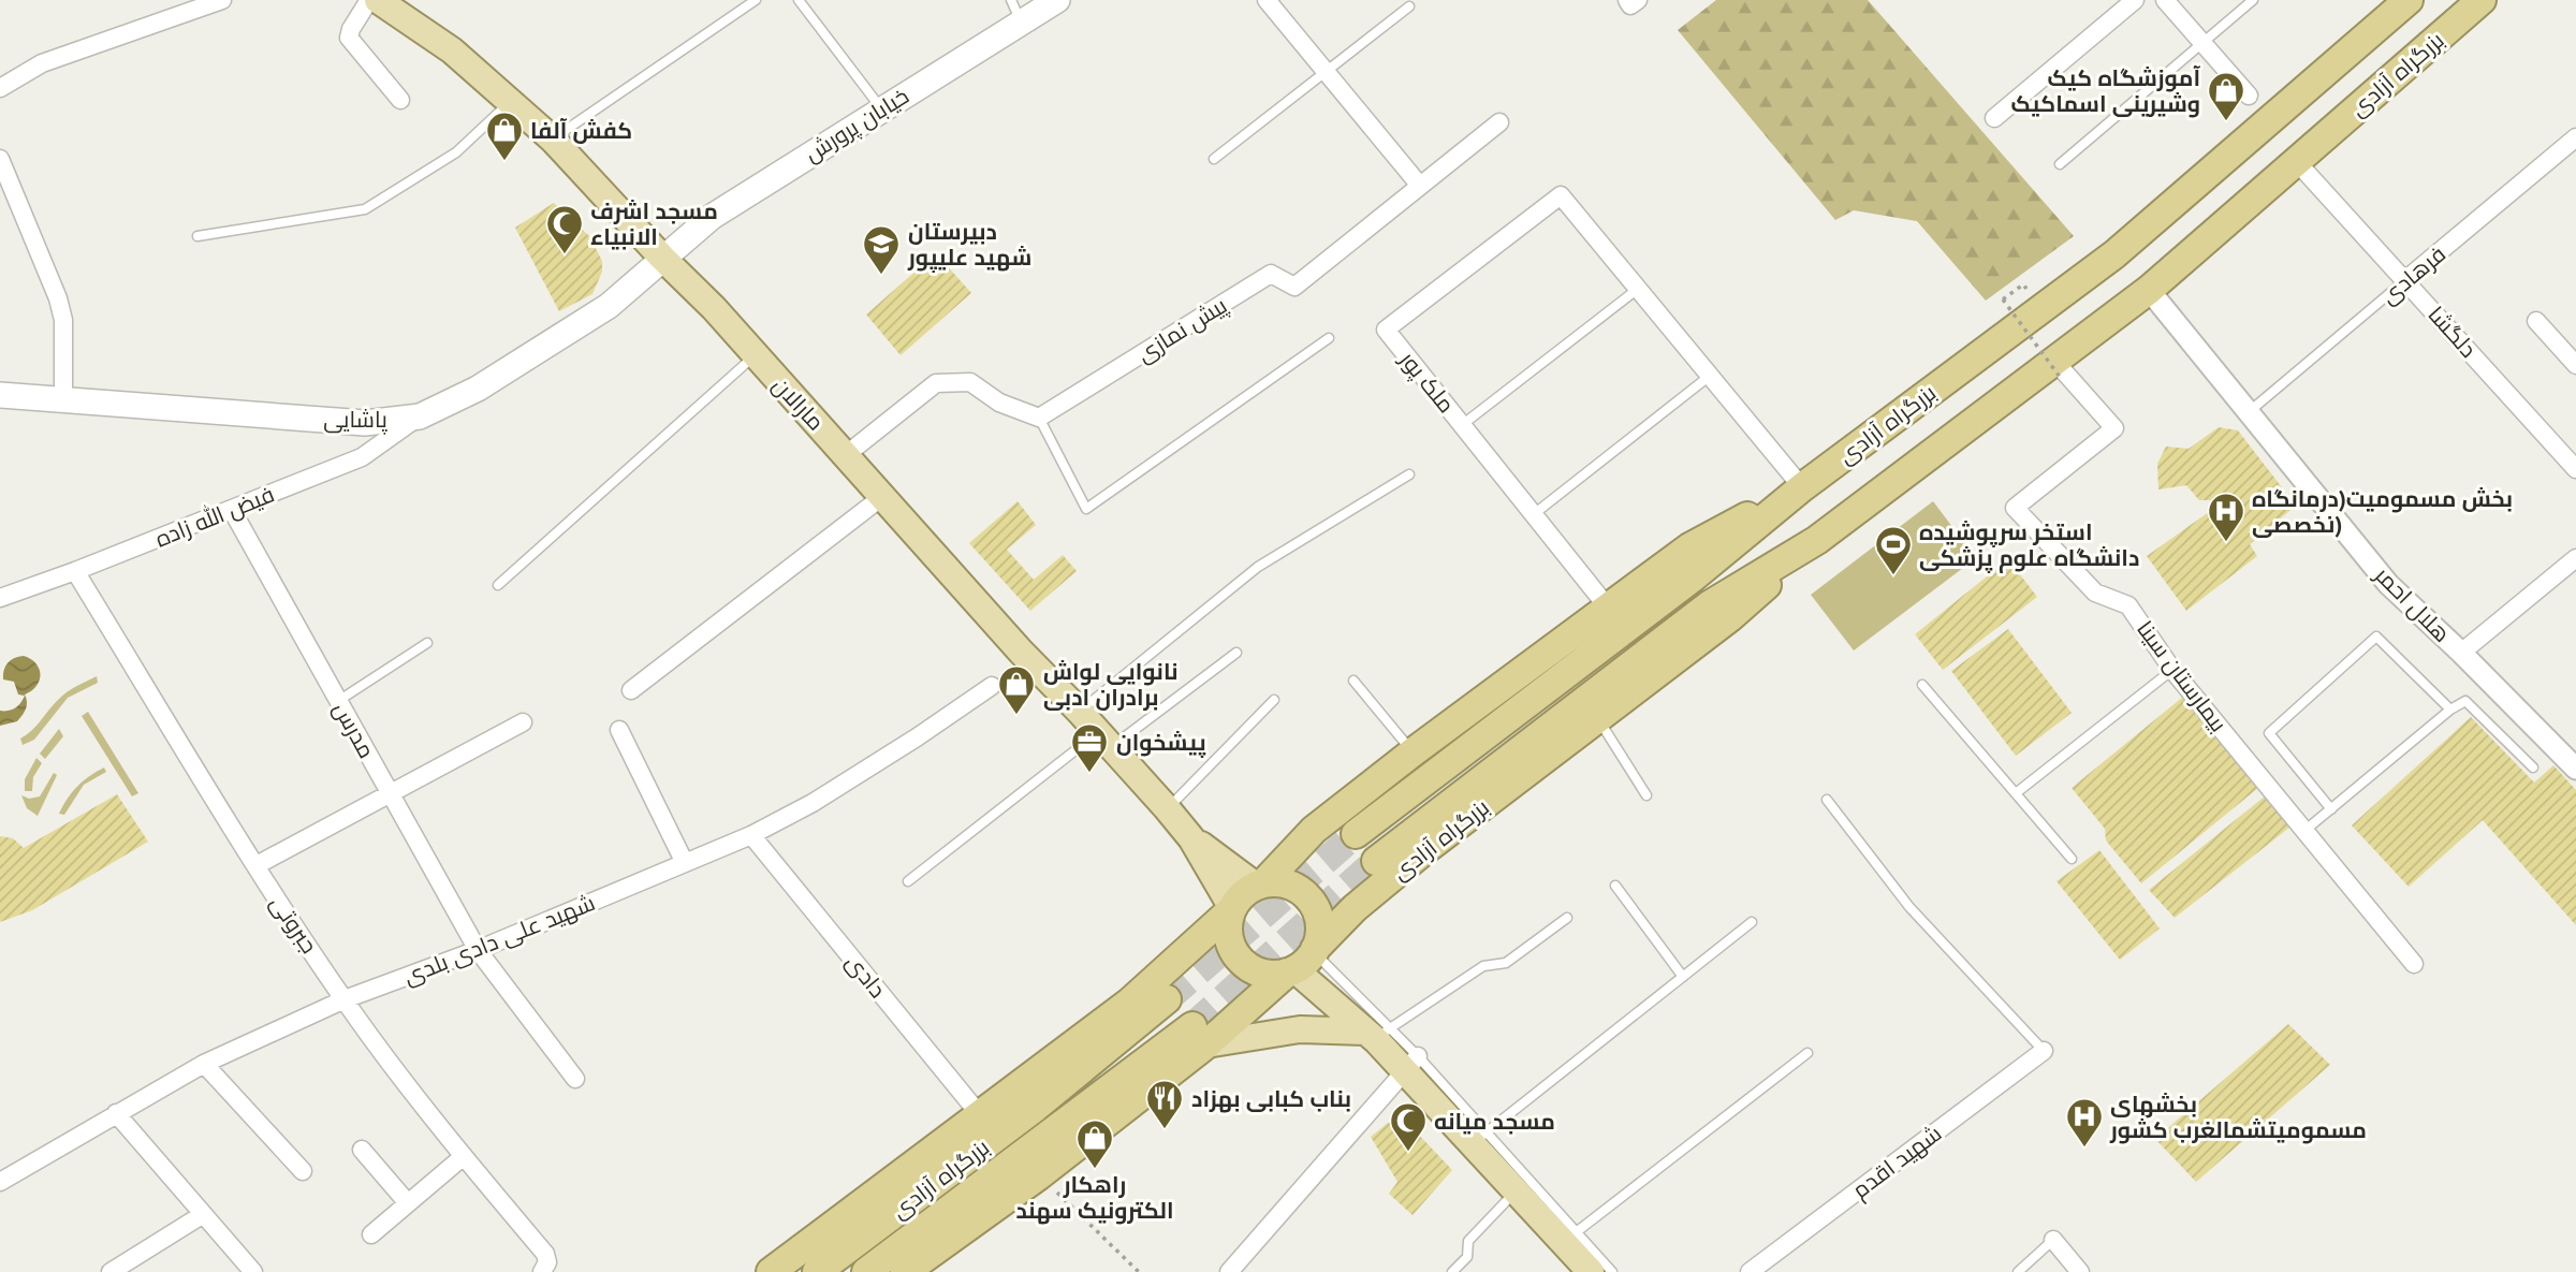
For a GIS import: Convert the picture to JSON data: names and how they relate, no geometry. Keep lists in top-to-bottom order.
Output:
{
  "streets": {
    "highway": ["بزرگراه آزادی"],
    "main road": ["خیابان پرورش", "مارالان", "پاشایی"],
    "street": [
      "فرهادی",
      "پیش نمازی",
      "دلگشا",
      "ملک پور",
      "فیض الله زاده",
      "هلال احمر",
      "بیمارستان سینا",
      "مدرس",
      "جبروتی",
      "شهید علی دادی بلدی",
      "دادی",
      "شهید اقدم"
    ]
  },
  "crossings": [
    ["بزرگراه آزادی", "دلگشا"],
    ["بزرگراه آزادی", "مارالان"],
    ["بزرگراه آزادی", "هلال احمر"],
    ["بزرگراه آزادی", "بیمارستان سینا"],
    ["خیابان پرورش", "مارالان"],
    ["خیابان پرورش", "پاشایی"],
    ["فرهادی", "دلگشا"],
    ["فرهادی", "هلال احمر"],
    ["مارالان", "پاشایی"],
    ["پاشایی", "فیض الله زاده"],
    ["فیض الله زاده", "مدرس"],
    ["فیض الله زاده", "جبروتی"],
    ["مدرس", "شهید علی دادی بلدی"],
    ["جبروتی", "شهید علی دادی بلدی"],
    ["شهید علی دادی بلدی", "دادی"]
  ],
  "places": {
    "shop": [
      "آموزشگاه کیک وشیرینی اسماکیک",
      "کفش آلفا",
      "نانوایی لواش برادران ادبی",
      "راهکار الکترونیک سهند"
    ],
    "mosque": ["مسجد اشرف الانبیاء", "مسجد میانه"],
    "school or university": ["دبیرستان شهید علیپور"],
    "hospital": ["بخش مسمومیت(درمانگاه تخصصی)", "بخشهای مسمومیتشمالغرب کشور"],
    "sports": ["استخر سرپوشیده دانشگاه علوم پزشکی"],
    "office": ["پیشخوان"],
    "restaurant": ["بناب کبابی بهزاد"]
  }
}
